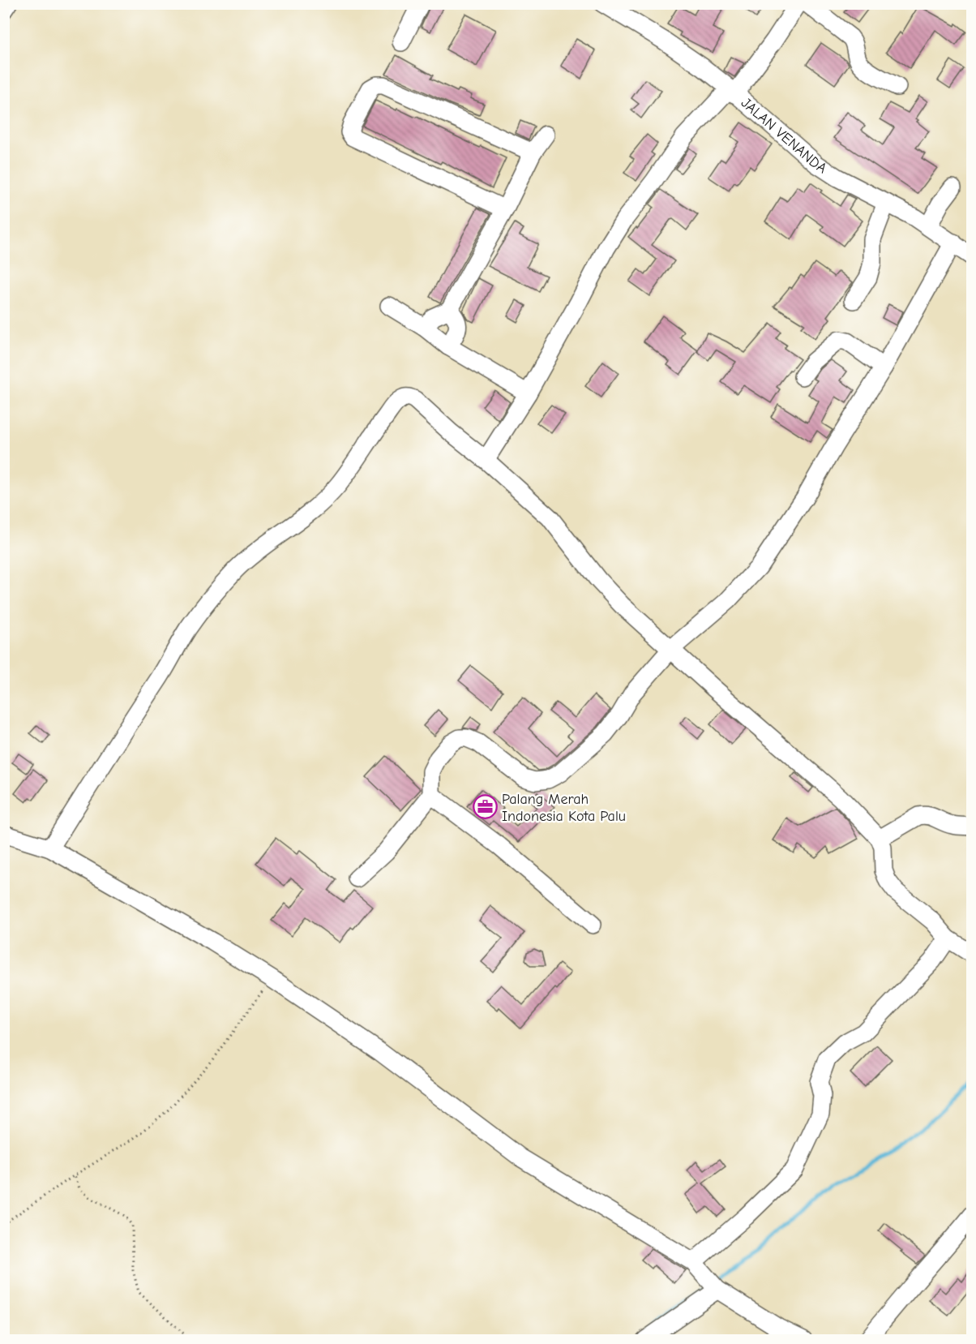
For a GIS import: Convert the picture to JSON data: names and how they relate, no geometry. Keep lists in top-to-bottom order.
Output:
{
  "streets": {
    "street": ["JALAN VENANDA"]
  },
  "places": {
    "office": ["Palang Merah Indonesia Kota Palu"]
  }
}
